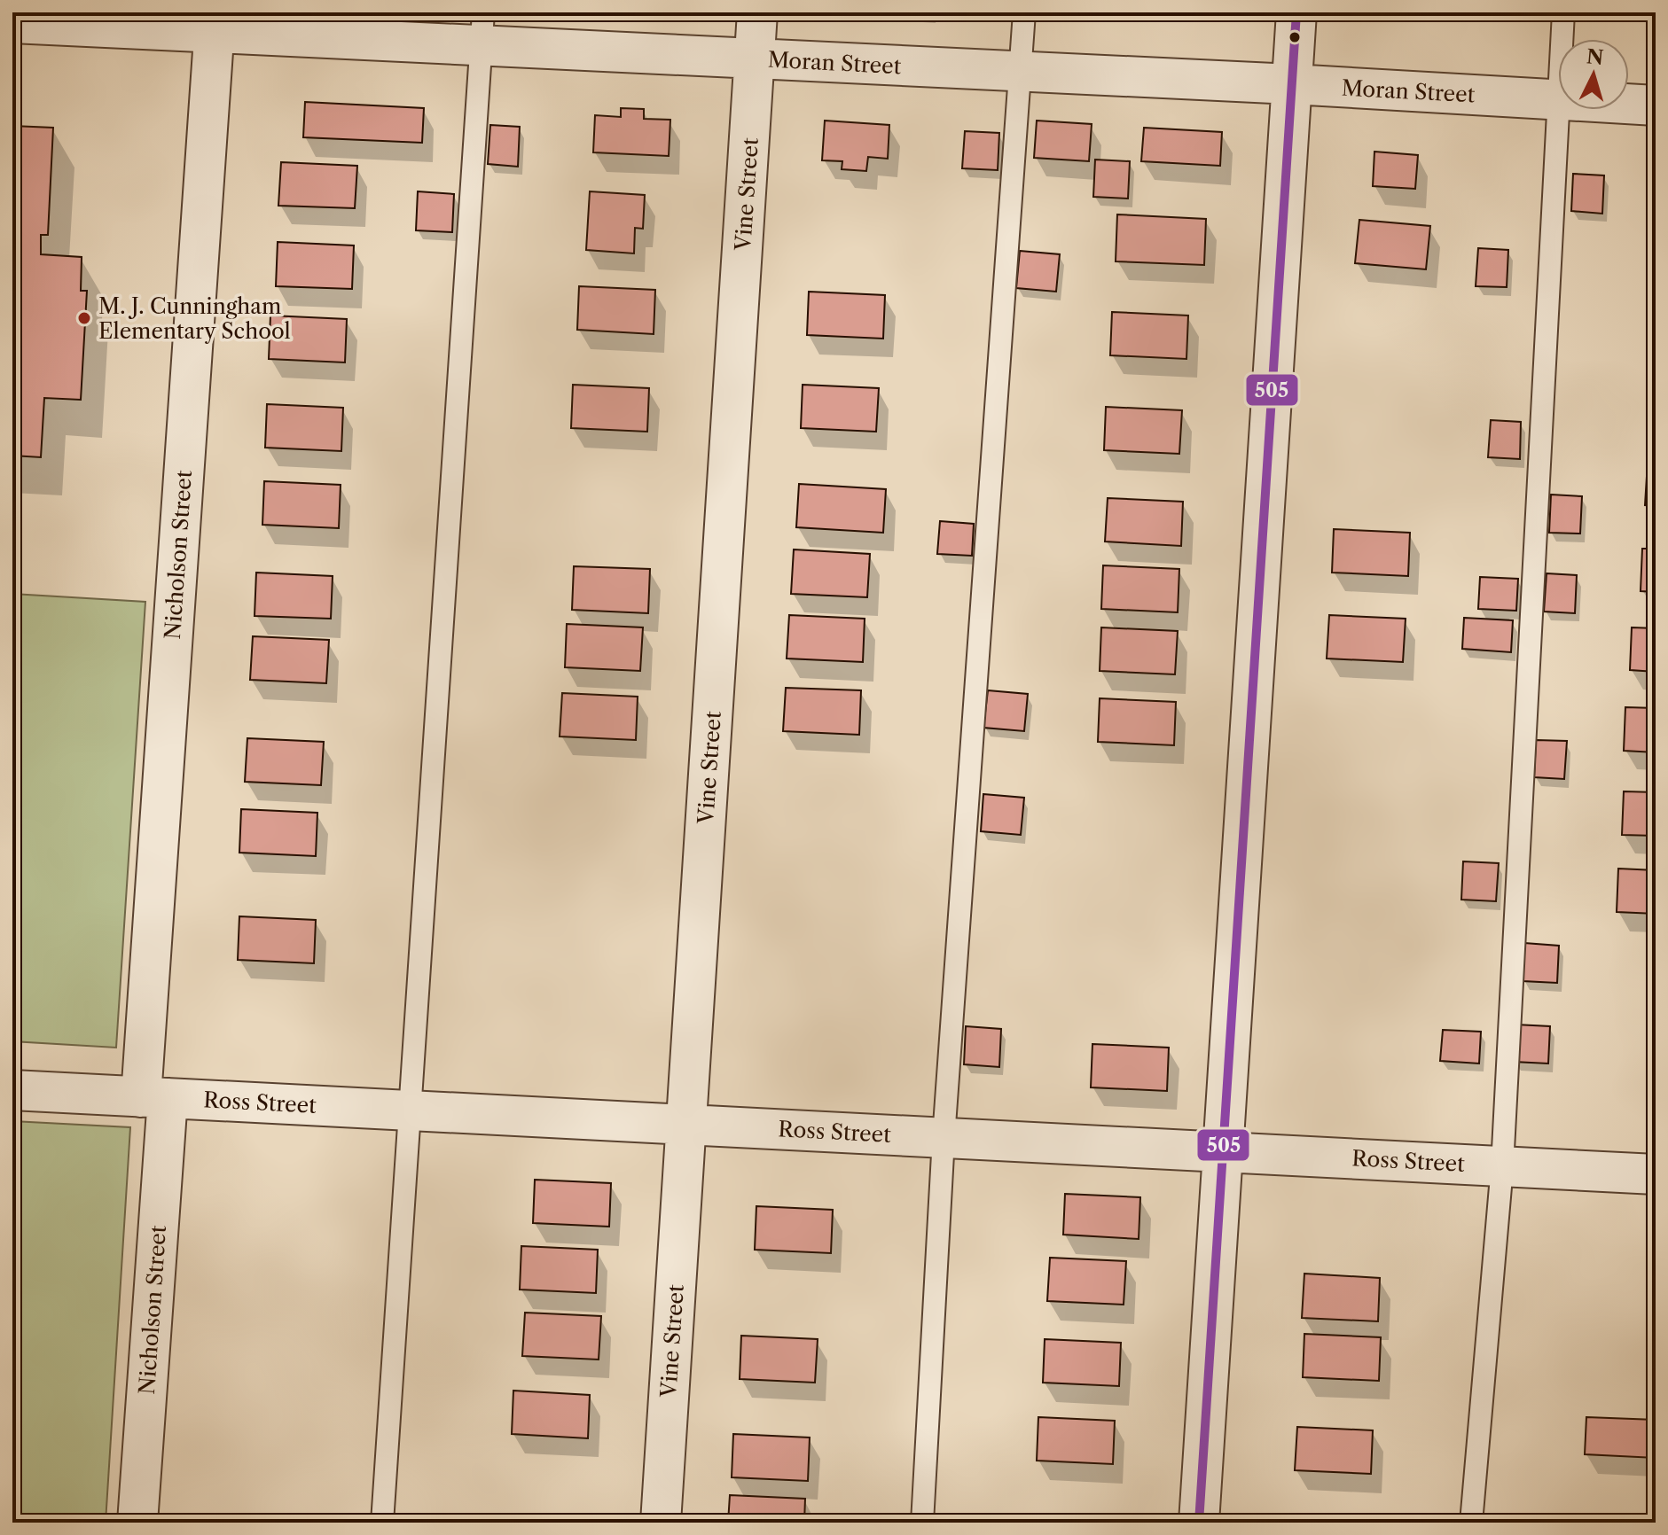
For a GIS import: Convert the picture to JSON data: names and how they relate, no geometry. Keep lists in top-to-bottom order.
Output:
{
  "streets": {
    "street": [
      "Moran Street",
      "Vine Street",
      "Nicholson Street",
      "Ross Street"
    ]
  },
  "crossings": [
    ["Moran Street", "Vine Street"],
    ["Moran Street", "Nicholson Street"],
    ["Vine Street", "Ross Street"],
    ["Nicholson Street", "Ross Street"]
  ],
  "places": ["M. J. Cunningham Elementary School"],
  "lines": ["transit line 505"],
  "north": "top"
}
